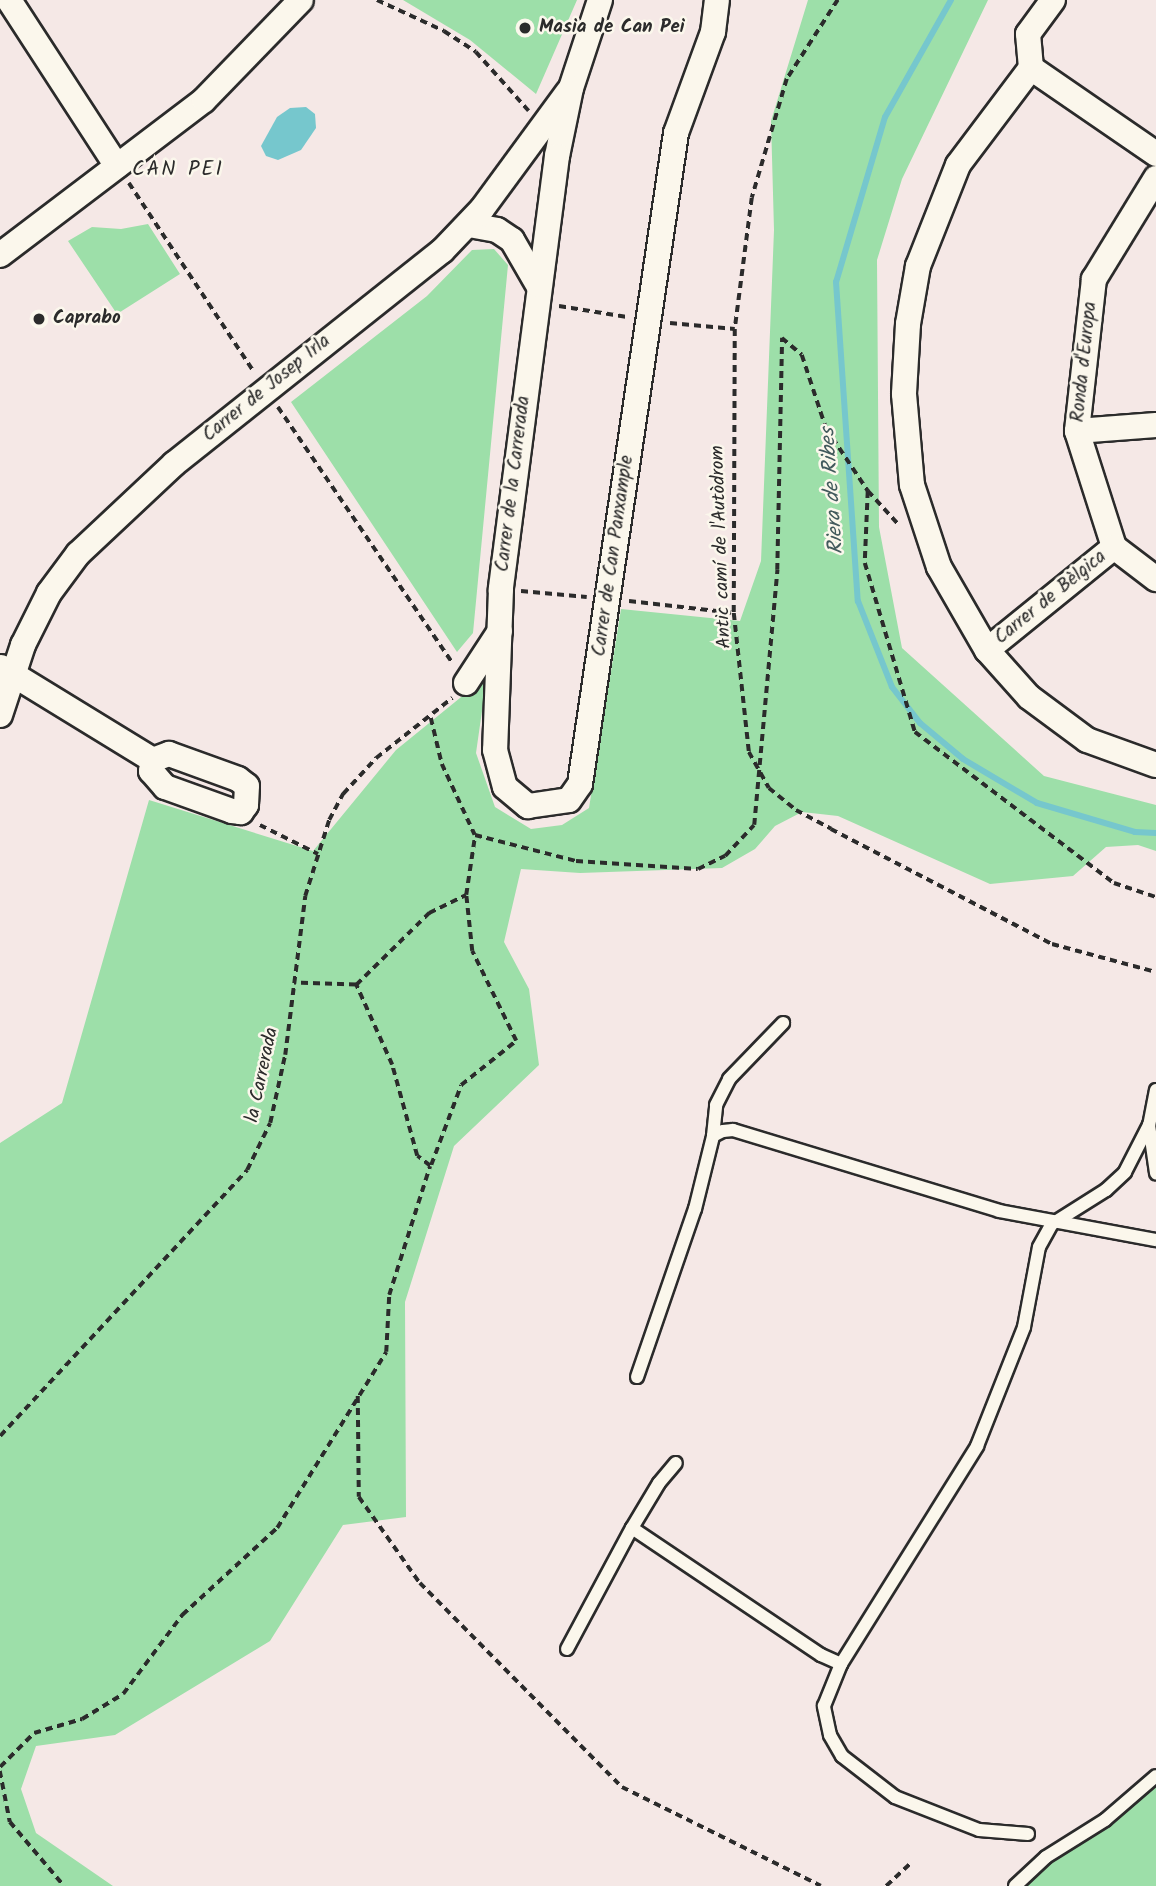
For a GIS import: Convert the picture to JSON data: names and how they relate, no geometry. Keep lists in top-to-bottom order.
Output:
{
  "streets": {
    "street": [
      "Ronda d'Europa",
      "Carrer de Josep Irla",
      "Carrer de la Carrerada",
      "Carrer de Can Panxample",
      "Carrer de Bèlgica"
    ],
    "path": ["Antic camí de l'Autòdrom", "la Carrerada"]
  },
  "crossings": [
    ["Ronda d'Europa", "Carrer de Bèlgica"],
    ["Carrer de Josep Irla", "Carrer de la Carrerada"],
    ["Carrer de la Carrerada", "Carrer de Can Panxample"]
  ],
  "districts": ["CAN PEI"],
  "water": ["Riera de Ribes"],
  "places": ["Masia de Can Pei", "Caprabo"]
}
